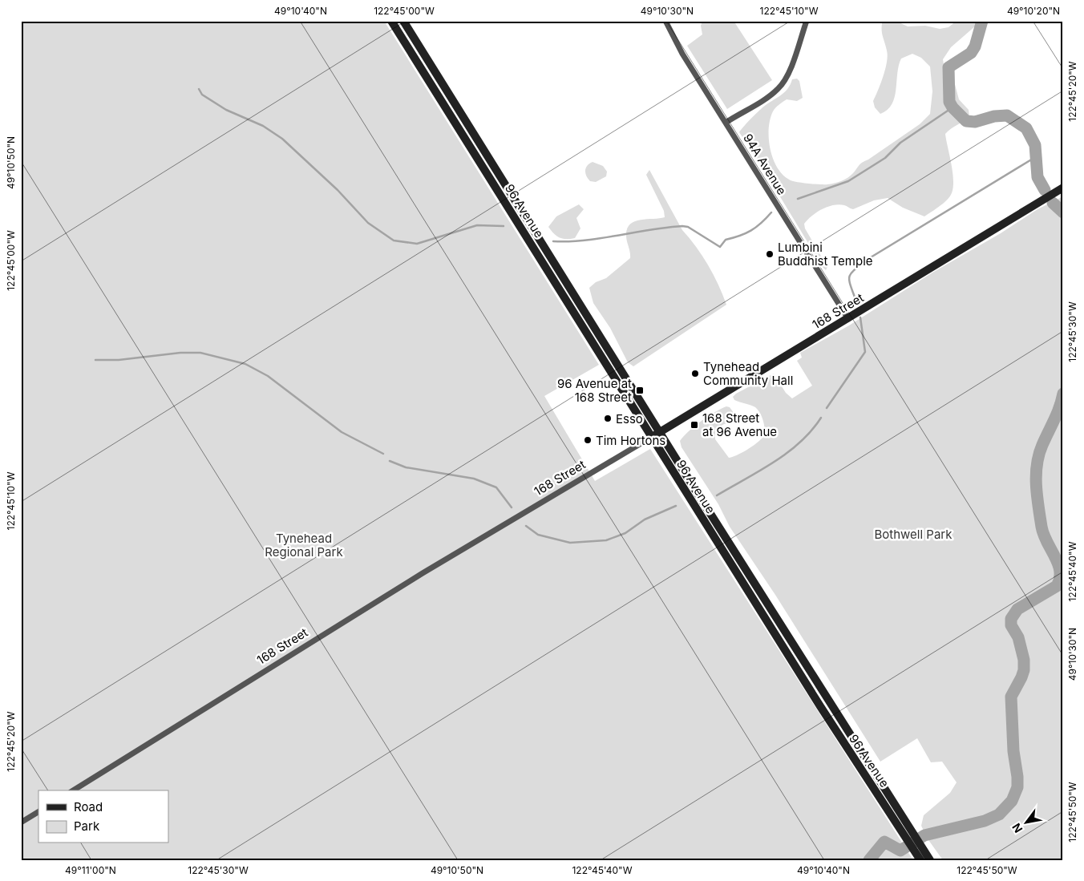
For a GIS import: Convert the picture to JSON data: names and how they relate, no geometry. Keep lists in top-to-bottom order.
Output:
{
  "streets": {
    "main road": ["96 Avenue", "168 Street"],
    "street": ["94A Avenue"]
  },
  "crossings": [
    ["94A Avenue", "168 Street"],
    ["96 Avenue", "168 Street"]
  ],
  "parks": ["Bothwell Park", "Tynehead Regional Park"],
  "places": {
    "other": [
      "Lumbini Buddhist Temple",
      "Tynehead Community Hall",
      "Esso",
      "Tim Hortons"
    ],
    "transit": ["96 Avenue at 168 Street", "168 Street at 96 Avenue"]
  },
  "legend": ["Road", "Park"],
  "north": "bottom left",
  "coordinates": [
    "49°10'40\"N",
    "122°45'00\"W",
    "49°10'30\"N",
    "122°45'10\"W",
    "49°10'20\"N",
    "122°45'20\"W",
    "49°10'50\"N",
    "122°45'30\"W",
    "122°45'40\"W",
    "122°45'50\"W",
    "49°11'00\"N"
  ]
}
